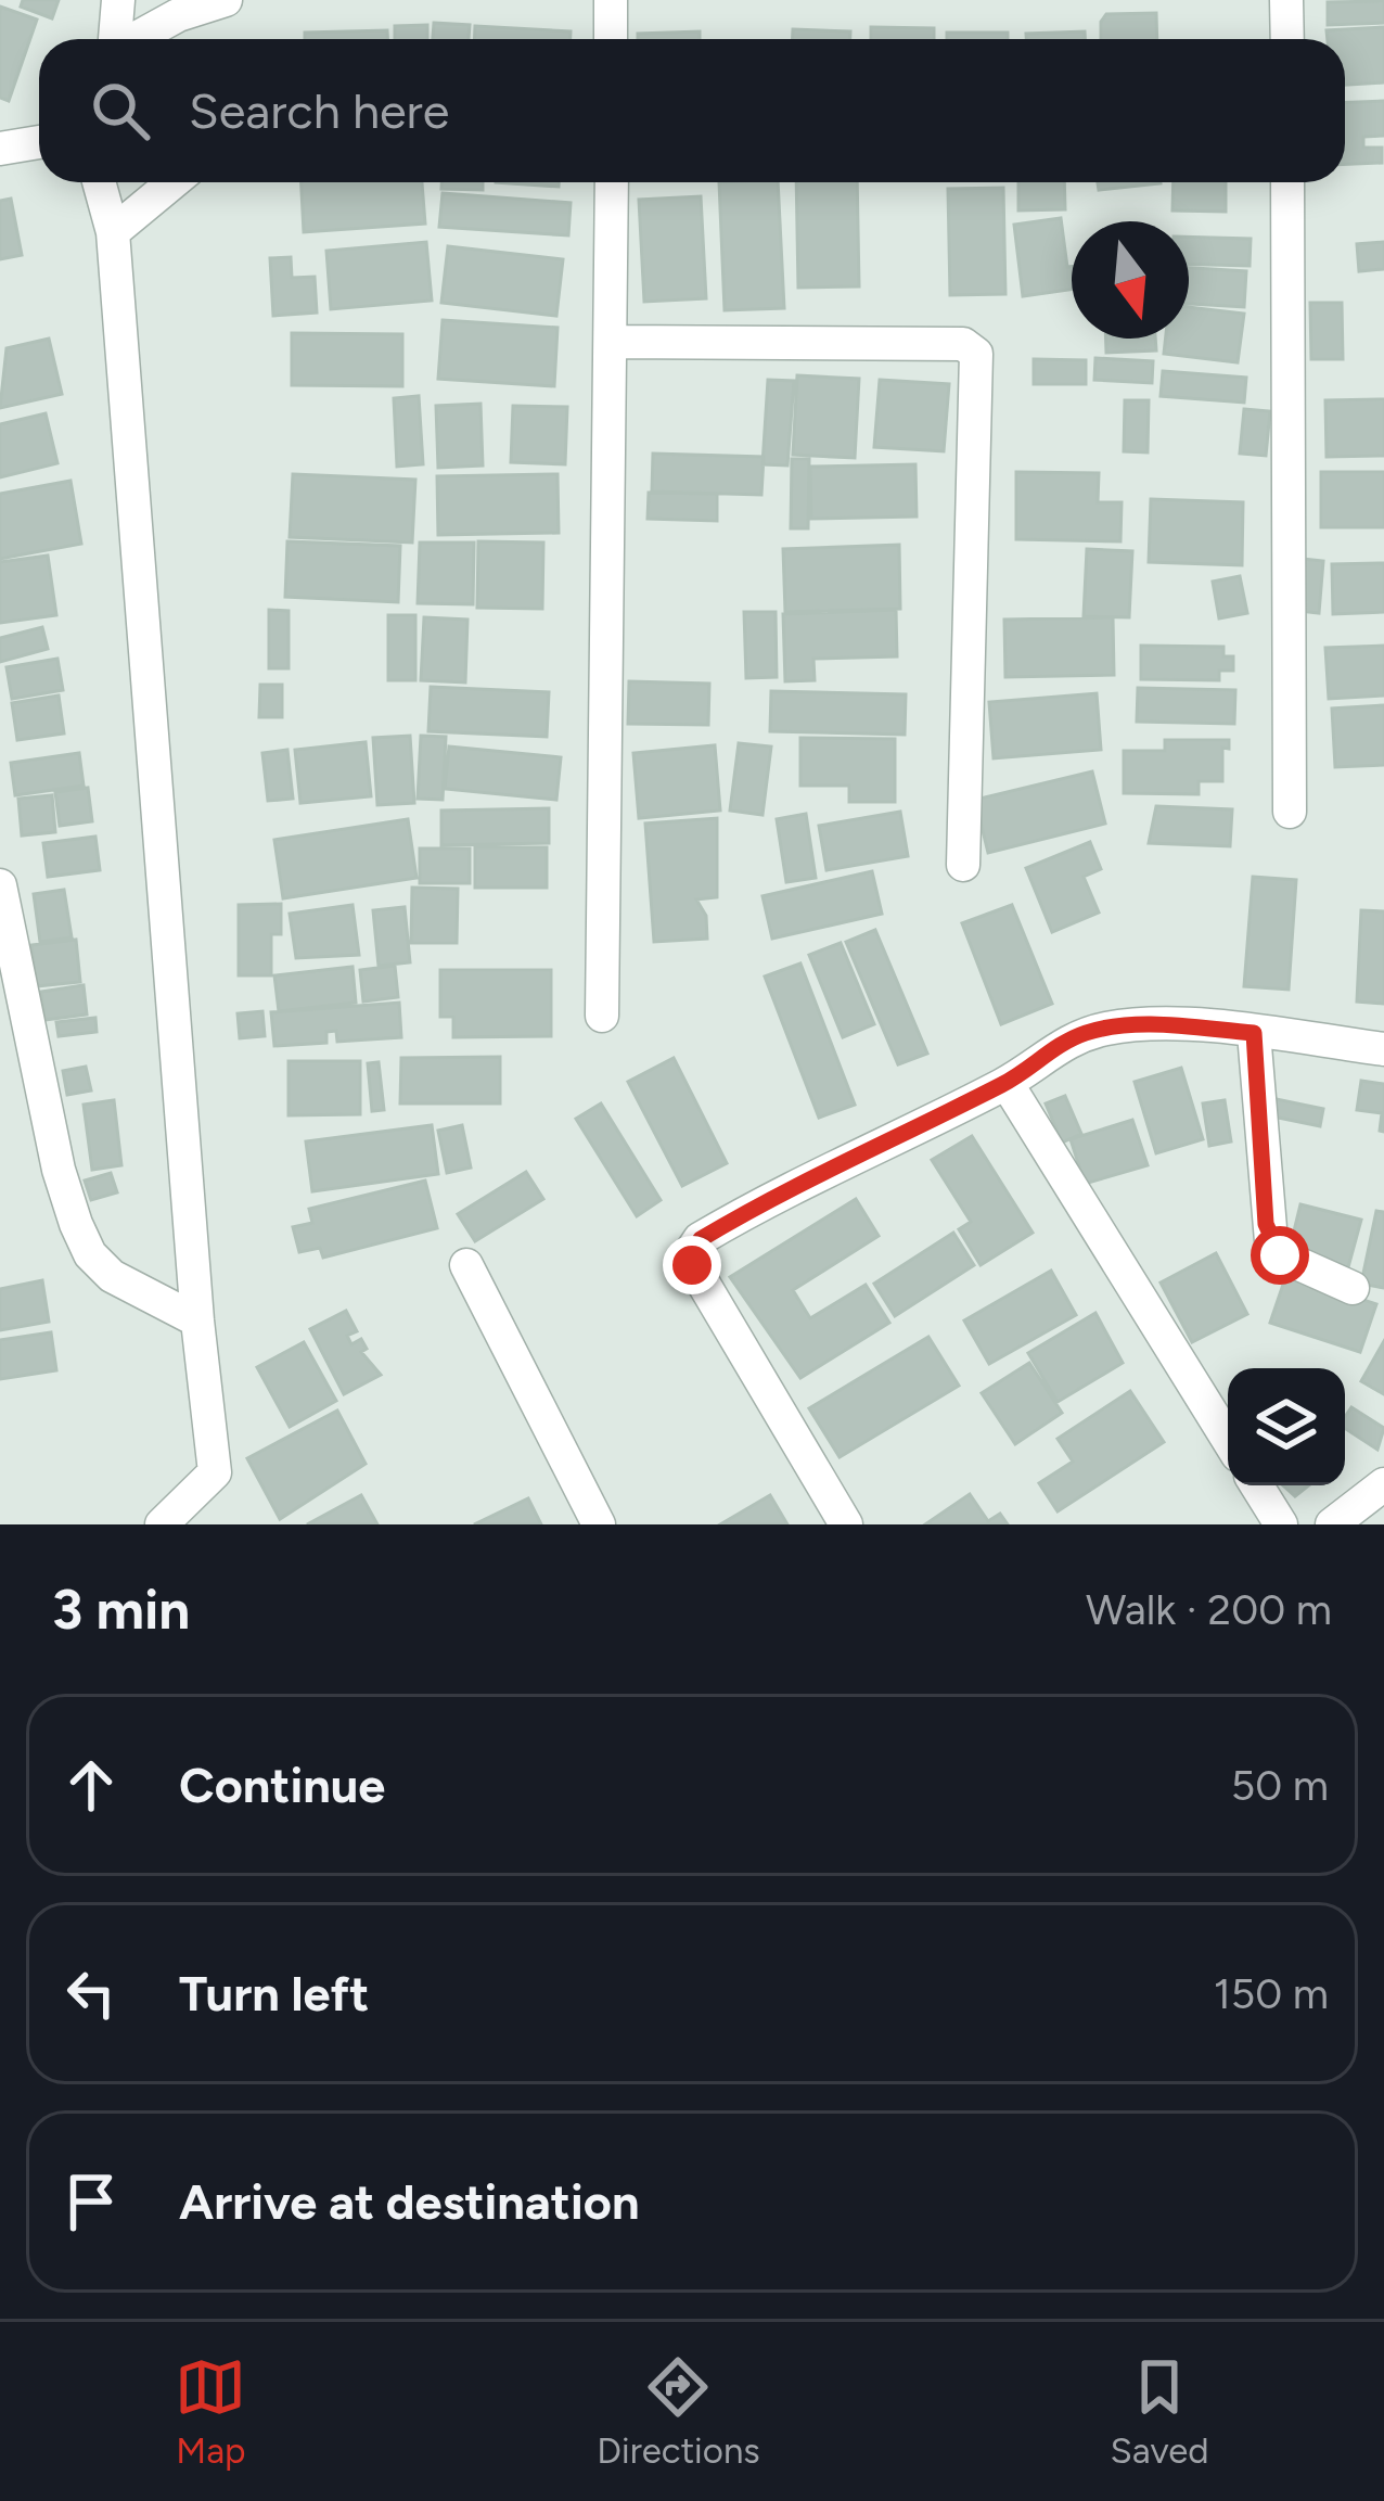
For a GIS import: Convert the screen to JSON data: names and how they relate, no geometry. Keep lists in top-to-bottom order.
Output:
{
  "north": "bottom",
  "page": {
    "search": "Search here",
    "heading": ["3 min", "Walk · 200 m"],
    "list": [
      ["Continue", "50 m"],
      ["Turn left", "150 m"],
      "Arrive at destination"
    ],
    "nav": ["Map", "Directions", "Saved"]
  }
}
